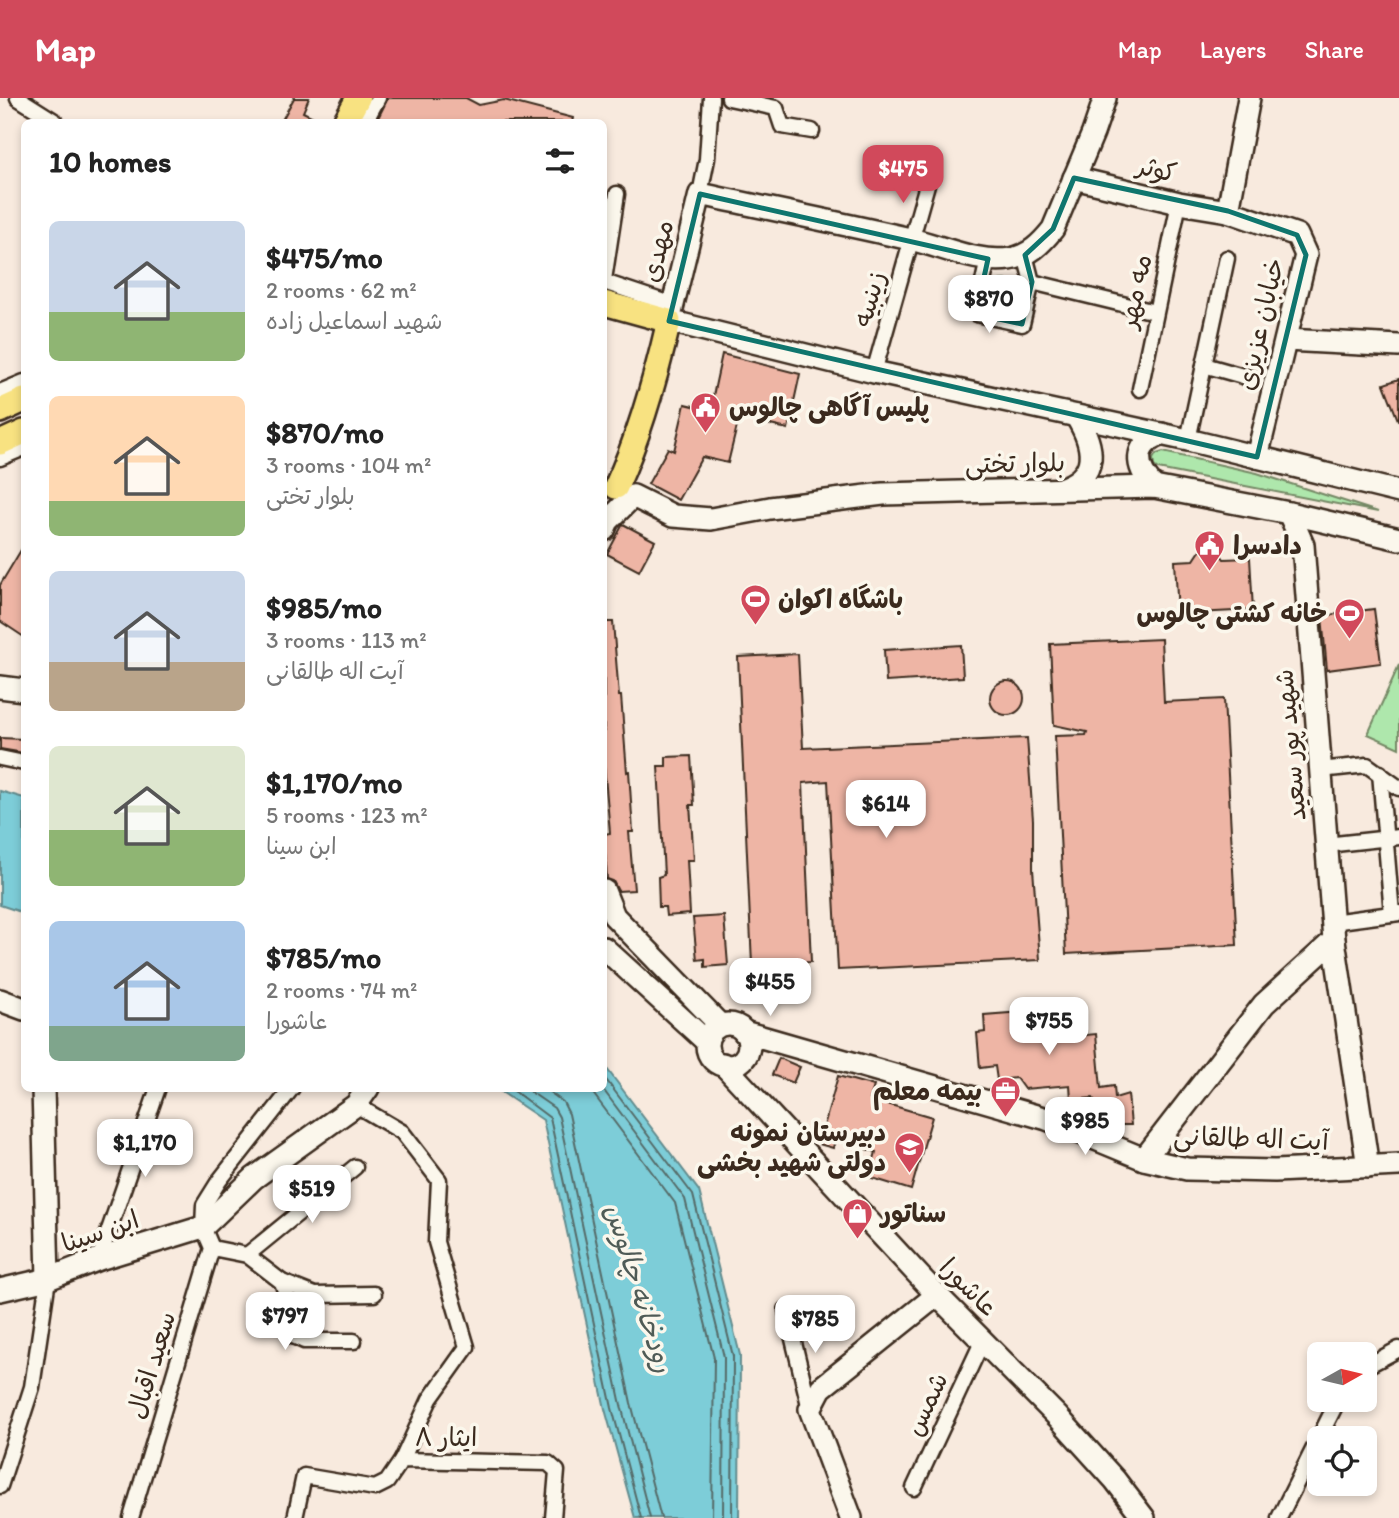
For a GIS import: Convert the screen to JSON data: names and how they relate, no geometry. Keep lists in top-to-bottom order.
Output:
{
  "streets": {
    "street": [
      "کوثر",
      "مهدی",
      "مه مهر",
      "زینبیه",
      "خیابان عزیزی",
      "بلوار تختی",
      "شهید پور سعید",
      "آیت اله طالقانی",
      "ابن سینا",
      "عاشورا",
      "سعید اقبال",
      "شمس",
      "ایثار ۸"
    ]
  },
  "crossings": [
    ["کوثر", "مه مهر"],
    ["کوثر", "خیابان عزیزی"],
    ["مهدی", "بلوار تختی"],
    ["زینبیه", "بلوار تختی"],
    ["خیابان عزیزی", "بلوار تختی"],
    ["بلوار تختی", "شهید پور سعید"],
    ["شهید پور سعید", "آیت اله طالقانی"],
    ["آیت اله طالقانی", "عاشورا"],
    ["عاشورا", "شمس"]
  ],
  "water": ["رودخانه چالوس"],
  "places": {
    "public building": ["پلیس آگاهی چالوس", "دادسرا"],
    "sports": ["باشگاه اکوان", "خانه کشتی چالوس"],
    "office": ["بیمه معلم"],
    "school or university": ["دبیرستان نمونه دولتی شهید بخشی"],
    "shop": ["سناتور"]
  },
  "north": "right",
  "page": {
    "header": "Map",
    "nav": ["Map", "Layers", "Share"],
    "heading": "10 homes",
    "price": [
      "$475",
      "$870",
      "$614",
      "$455",
      "$755",
      "$985",
      "$1,170",
      "$519",
      "$797",
      "$785"
    ],
    "list": [
      {
        "name": "$475/mo",
        "note": "2 rooms · 62 m² · شهید اسماعیل زاده"
      },
      {
        "name": "$870/mo",
        "note": "3 rooms · 104 m² · بلوار تختی"
      },
      {
        "name": "$985/mo",
        "note": "3 rooms · 113 m² · آیت اله طالقانی"
      },
      {
        "name": "$1,170/mo",
        "note": "5 rooms · 123 m² · ابن سینا"
      },
      {
        "name": "$785/mo",
        "note": "2 rooms · 74 m² · عاشورا"
      }
    ]
  }
}
